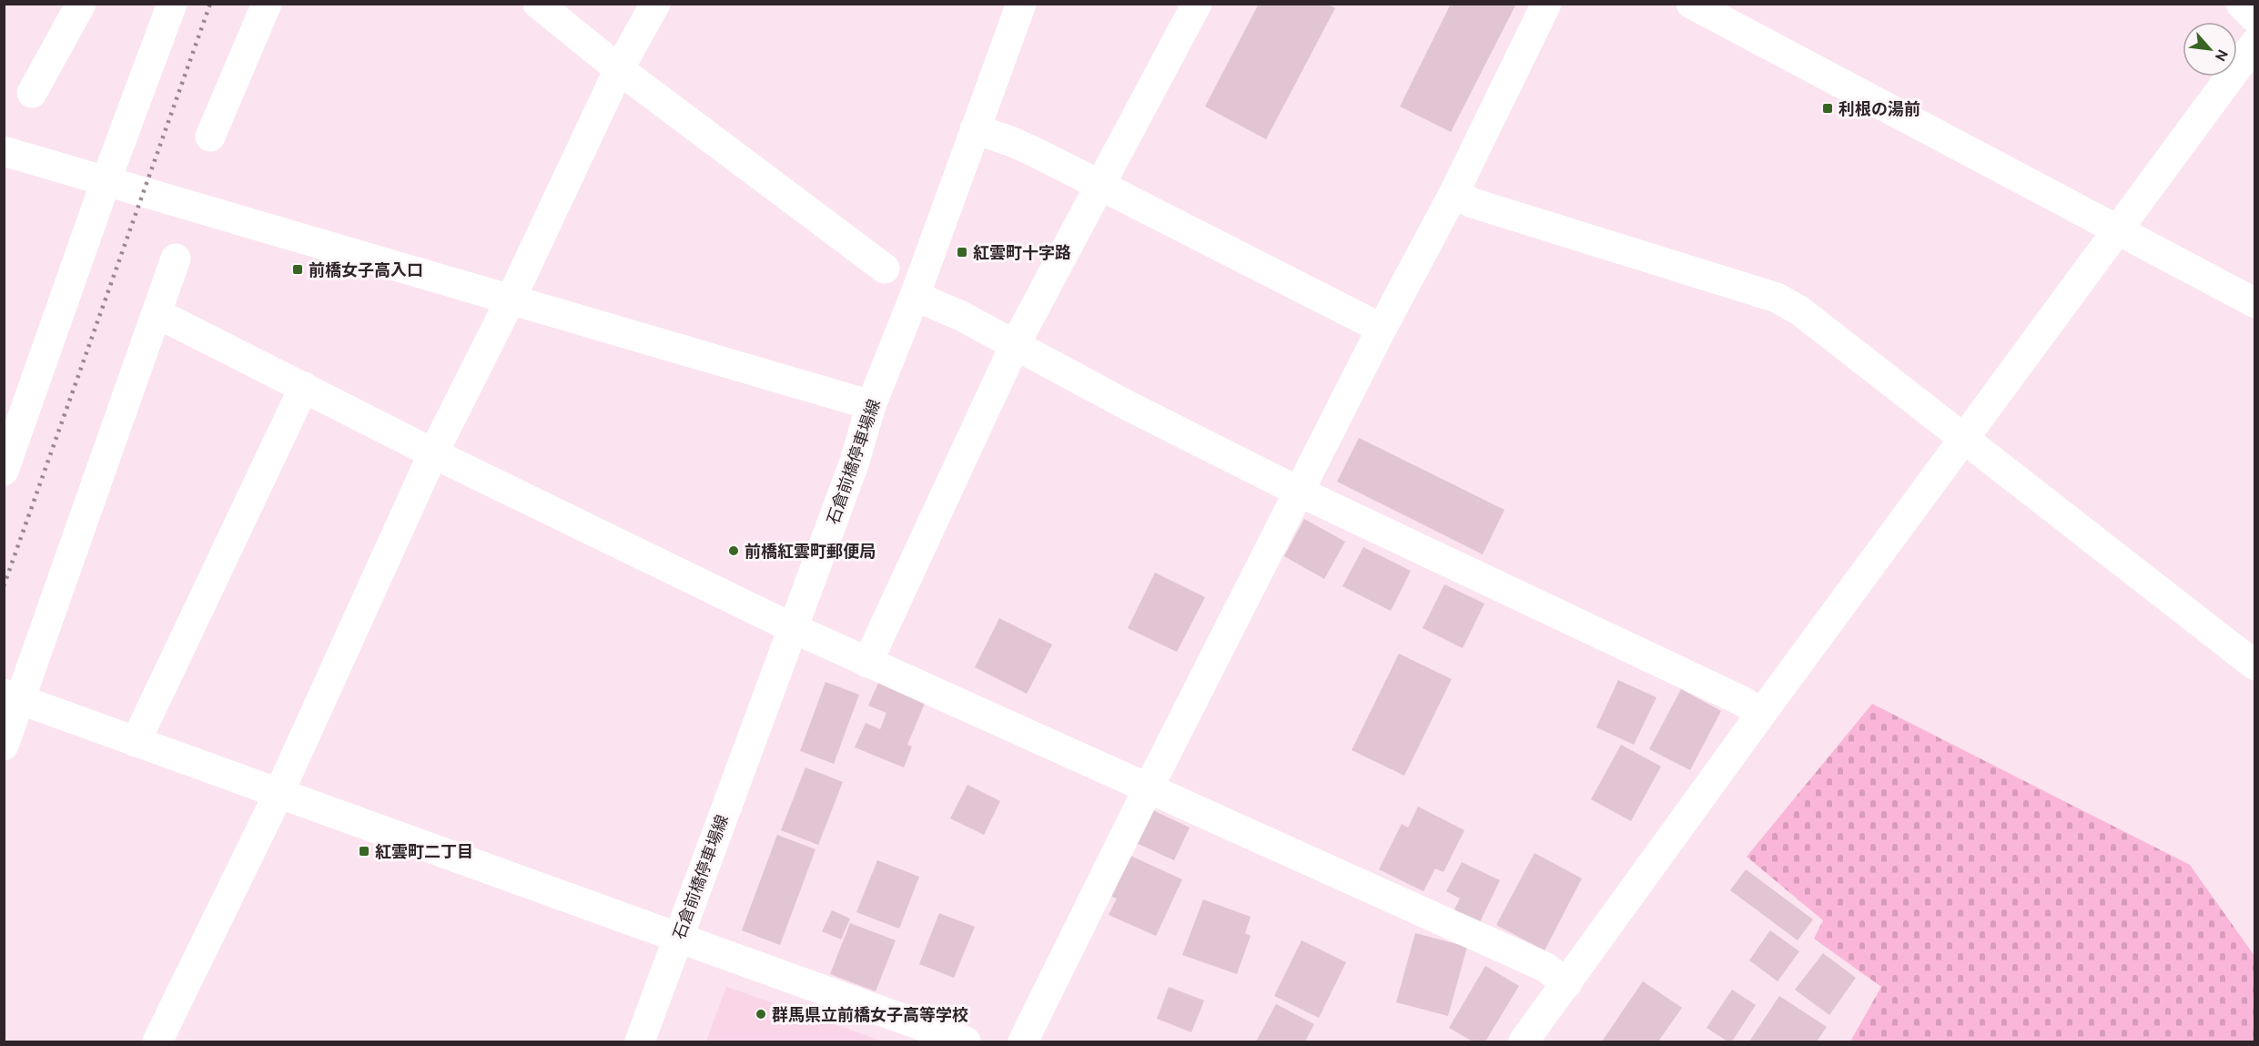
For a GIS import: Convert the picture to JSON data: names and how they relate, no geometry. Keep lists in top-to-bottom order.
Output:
{
  "streets": {
    "street": ["石倉前橋停車場線"]
  },
  "places": {
    "transit": [
      "利根の湯前",
      "紅雲町十字路",
      "前橋女子高入口",
      "紅雲町二丁目"
    ],
    "other": ["前橋紅雲町郵便局", "群馬県立前橋女子高等学校"]
  },
  "north": "bottom right"
}
